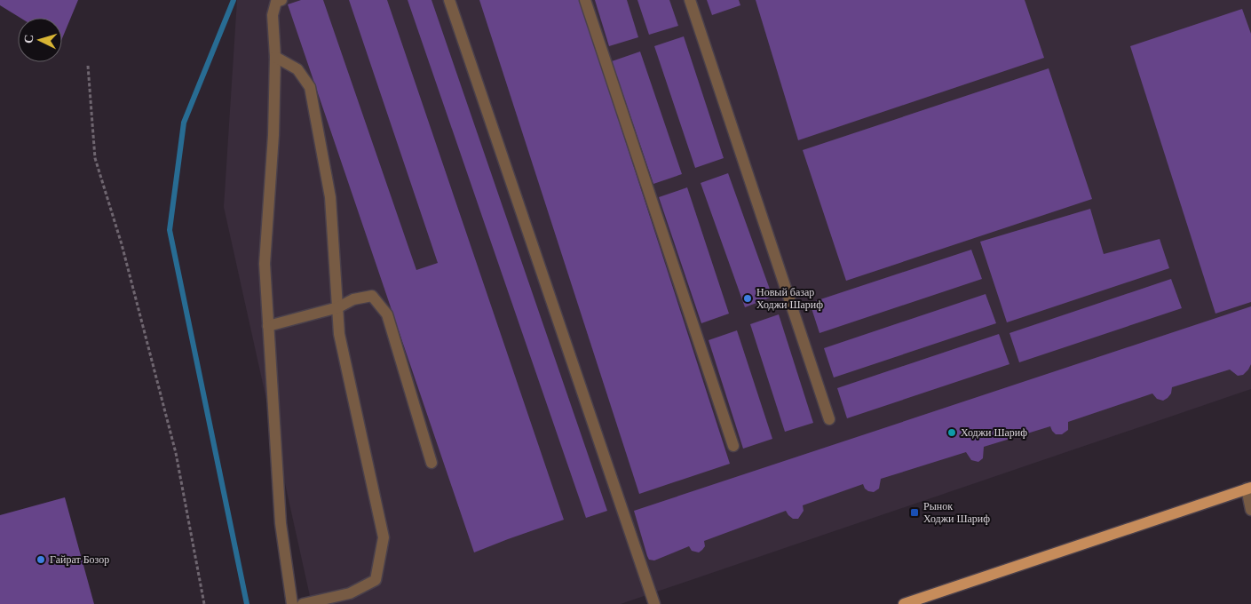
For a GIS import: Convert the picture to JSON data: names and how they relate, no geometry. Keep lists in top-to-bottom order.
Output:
{
  "places": {
    "other": ["Новый базар Ходжи Шариф", "Ходжи Шариф", "Гайрат Бозор"],
    "transit": ["Рынок Ходжи Шариф"]
  },
  "north": "left"
}
